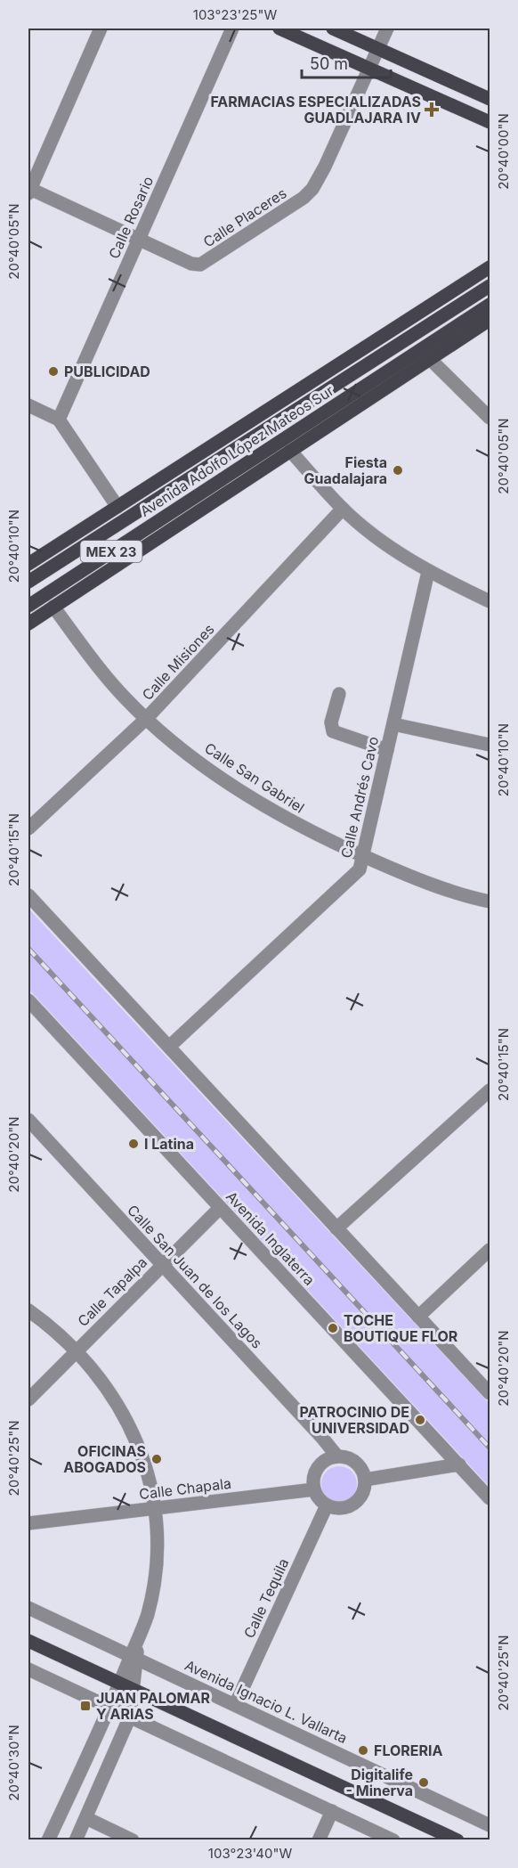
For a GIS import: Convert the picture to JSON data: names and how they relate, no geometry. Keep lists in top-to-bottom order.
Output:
{
  "streets": {
    "main road": ["Avenida Adolfo López Mateos Sur", "MEX 23"],
    "street": [
      "Calle Rosario",
      "Calle Placeres",
      "Calle Misiones",
      "Calle San Gabriel",
      "Calle Andrés Cavo",
      "Avenida Inglaterra",
      "Calle San Juan de los Lagos",
      "Calle Tapalpa",
      "Calle Chapala",
      "Calle Tequila",
      "Avenida Ignacio L. Vallarta"
    ]
  },
  "crossings": [
    ["Calle Rosario", "Calle Placeres"],
    ["Avenida Adolfo López Mateos Sur", "Calle San Gabriel"],
    ["Calle Misiones", "Calle San Gabriel"],
    ["Calle San Gabriel", "Calle Andrés Cavo"],
    ["Avenida Inglaterra", "Calle Tapalpa"],
    ["Calle San Juan de los Lagos", "Calle Tapalpa"],
    ["Calle San Juan de los Lagos", "Calle Chapala"],
    ["Calle San Juan de los Lagos", "Calle Tequila"],
    ["Calle Chapala", "Calle Tequila"],
    ["Calle Tequila", "Avenida Ignacio L. Vallarta"]
  ],
  "places": {
    "health": ["FARMACIAS ESPECIALIZADAS GUADLAJARA IV"],
    "other": [
      "PUBLICIDAD",
      "Fiesta Guadalajara",
      "I Latina",
      "TOCHE BOUTIQUE FLOR",
      "PATROCINIO DE UNIVERSIDAD",
      "OFICINAS ABOGADOS",
      "FLORERIA",
      "Digitalife - Minerva"
    ],
    "transit": ["JUAN PALOMAR Y ARIAS"]
  },
  "scale_bar": "50 m",
  "coordinates": [
    "103°23'25\"W",
    "20°40'00\"N",
    "20°40'05\"N",
    "20°40'10\"N",
    "20°40'15\"N",
    "20°40'20\"N",
    "20°40'25\"N",
    "20°40'30\"N",
    "103°23'40\"W"
  ]
}
